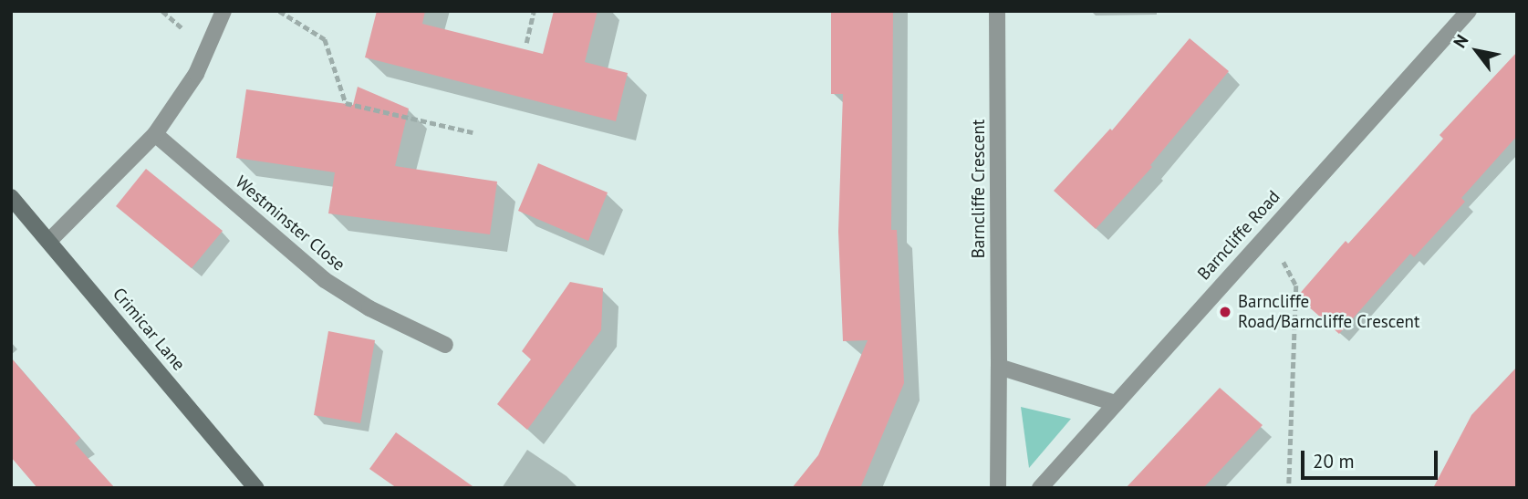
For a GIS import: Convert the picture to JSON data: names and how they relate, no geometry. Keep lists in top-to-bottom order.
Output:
{
  "streets": {
    "street": [
      "Barncliffe Crescent",
      "Westminster Close",
      "Barncliffe Road",
      "Crimicar Lane"
    ]
  },
  "places": ["Barncliffe Road/Barncliffe Crescent"],
  "scale_bar": "20 m",
  "north": "top left"
}
